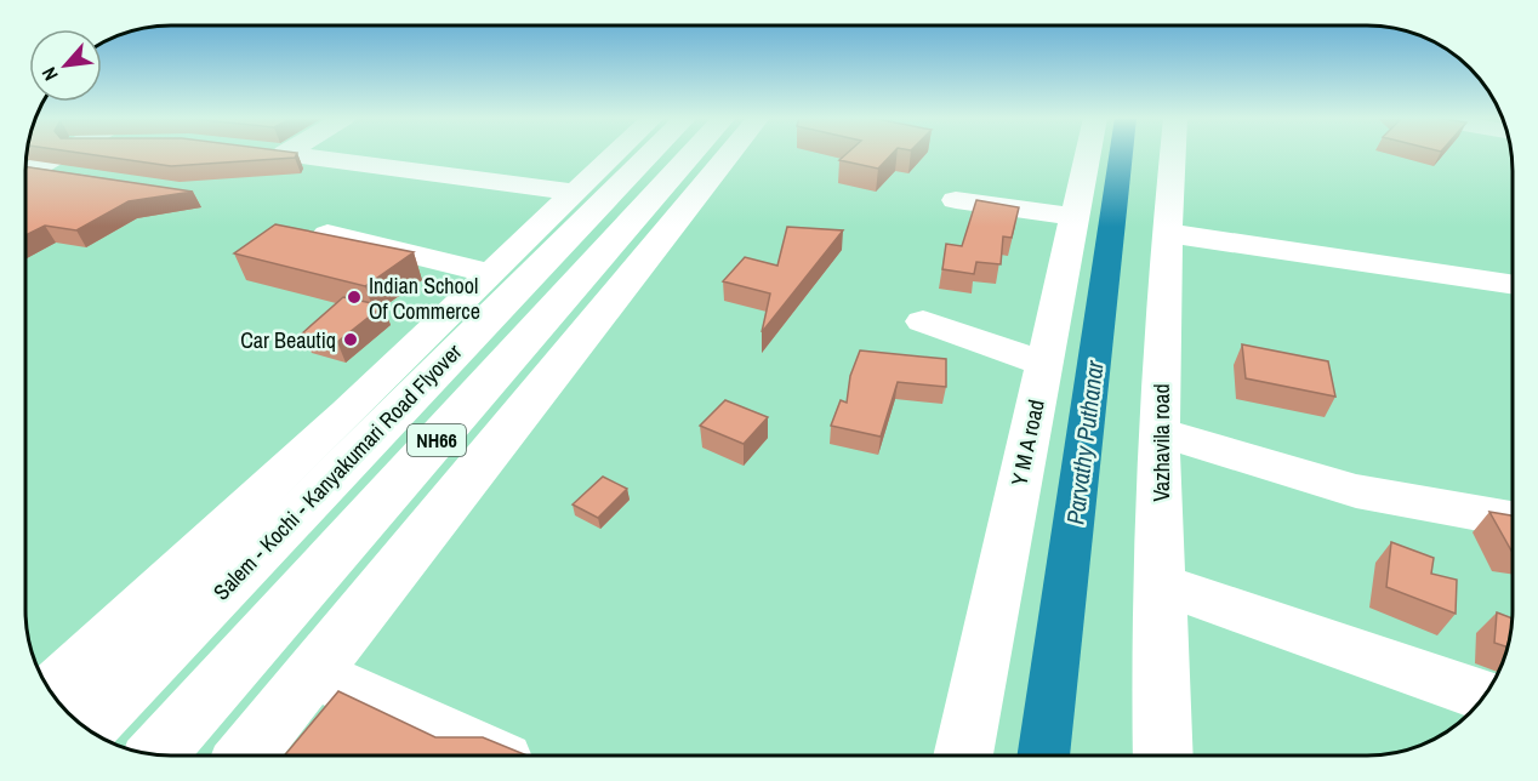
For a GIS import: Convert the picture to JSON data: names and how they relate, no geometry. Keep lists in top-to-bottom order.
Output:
{
  "streets": {
    "main road": [
      "NH66",
      "Y M A road",
      "Vazhavila road",
      "Salem - Kochi - Kanyakumari Road Flyover"
    ]
  },
  "water": ["Parvathy Puthanar"],
  "places": ["Indian School Of Commerce", "Car Beautiq"],
  "north": "bottom left"
}
